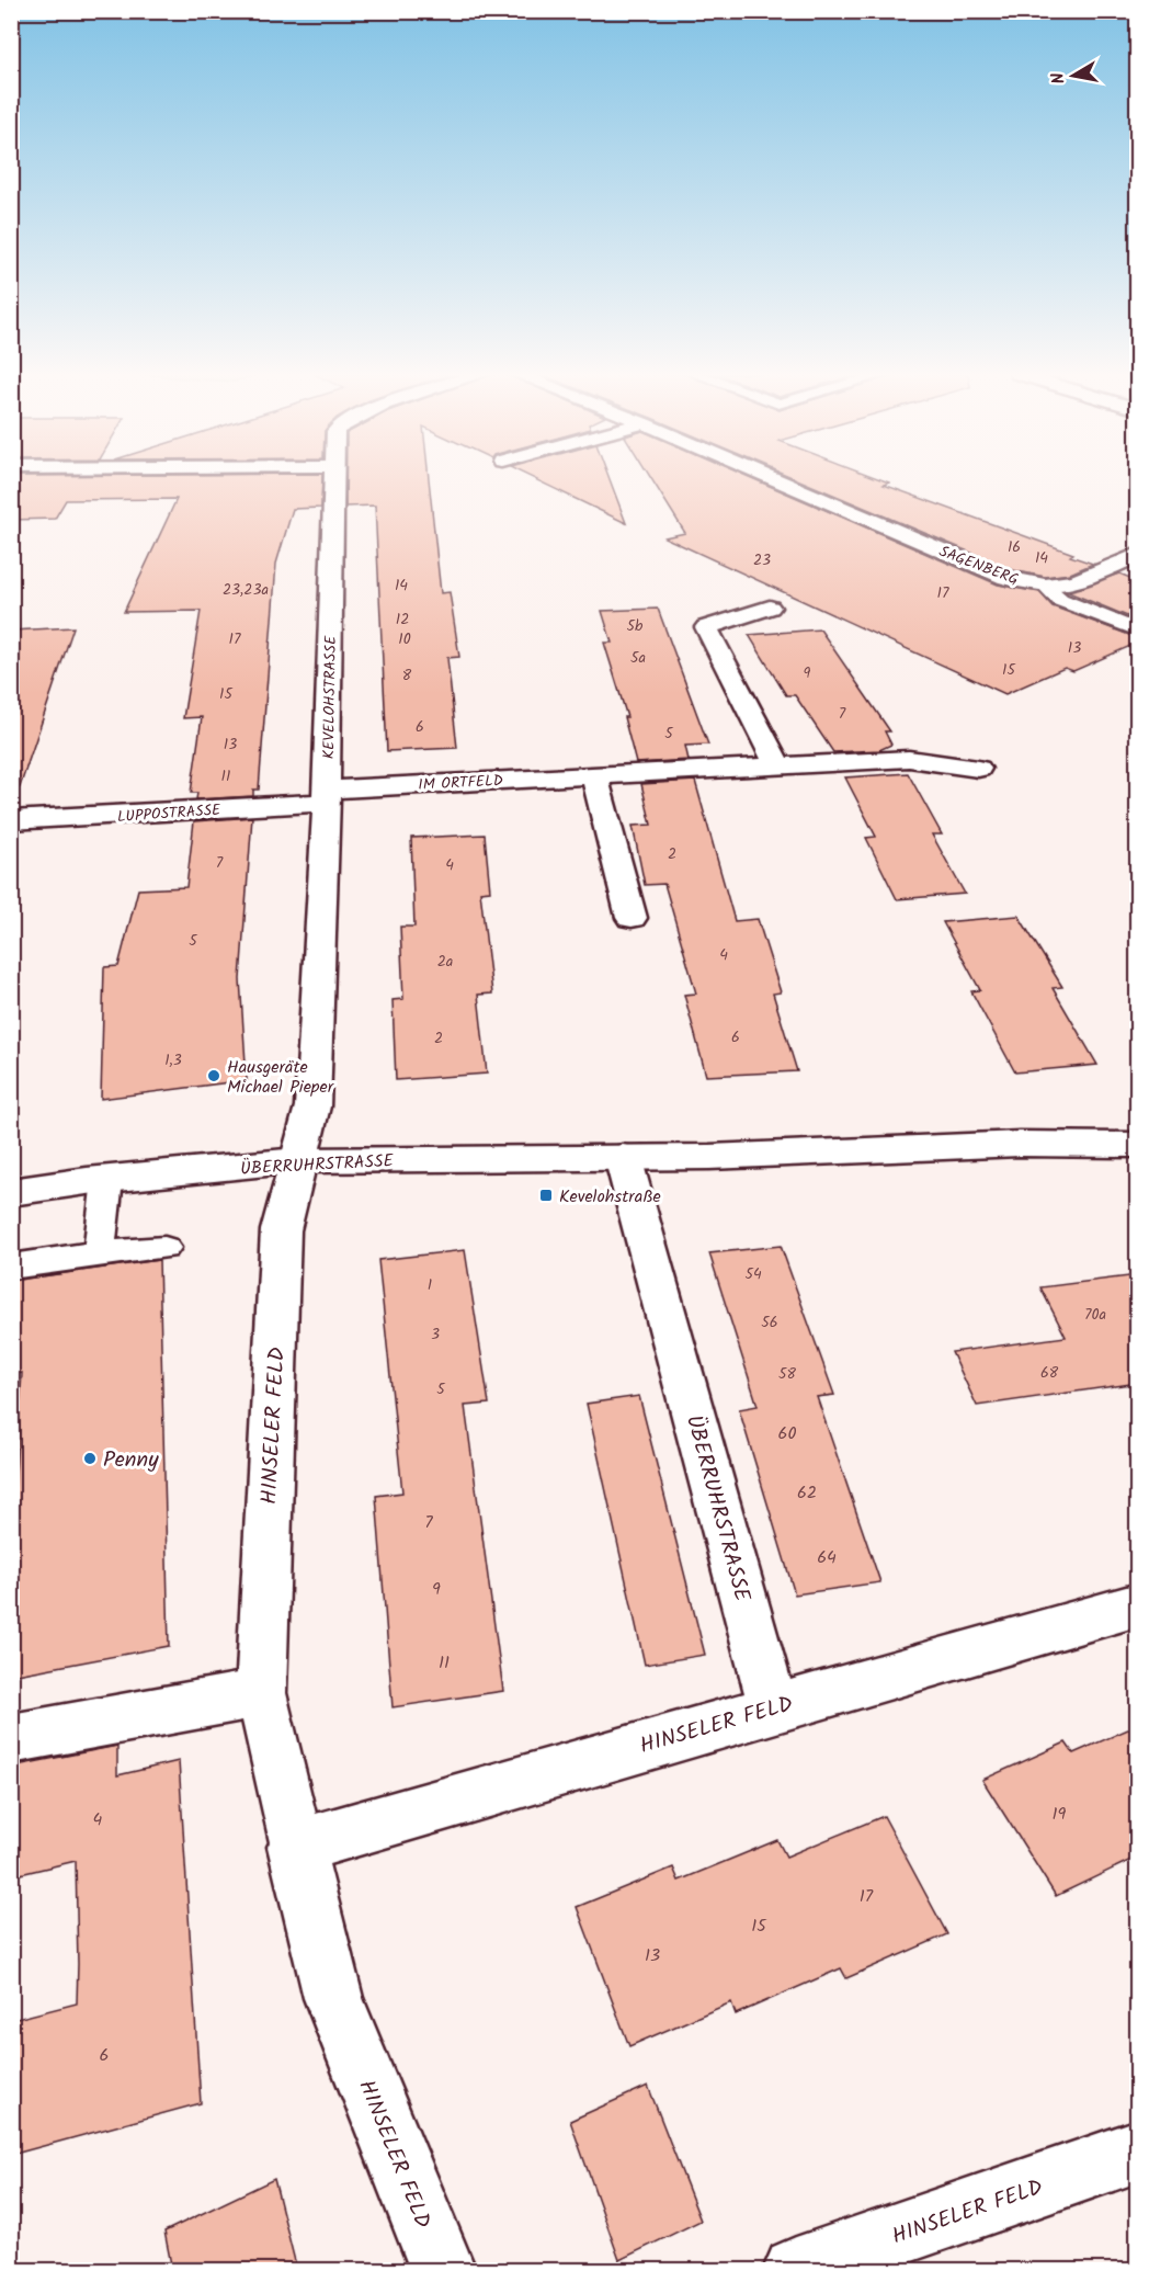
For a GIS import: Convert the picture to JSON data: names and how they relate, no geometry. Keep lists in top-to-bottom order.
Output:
{
  "streets": {
    "street": [
      "SAGENBERG",
      "KEVELOHSTRASSE",
      "IM ORTFELD",
      "LUPPOSTRASSE",
      "ÜBERRUHRSTRASSE",
      "HINSELER FELD"
    ]
  },
  "crossings": [
    ["KEVELOHSTRASSE", "IM ORTFELD"],
    ["KEVELOHSTRASSE", "LUPPOSTRASSE"],
    ["KEVELOHSTRASSE", "ÜBERRUHRSTRASSE"],
    ["KEVELOHSTRASSE", "HINSELER FELD"],
    ["IM ORTFELD", "LUPPOSTRASSE"],
    ["ÜBERRUHRSTRASSE", "HINSELER FELD"]
  ],
  "places": {
    "other": ["Hausgeräte Michael Pieper", "Penny"],
    "transit": ["Kevelohstraße"]
  },
  "house_numbers": [
    "16",
    "14",
    "23",
    "14",
    "23,23a",
    "17",
    "12",
    "5b",
    "17",
    "10",
    "13",
    "5a",
    "15",
    "9",
    "8",
    "15",
    "7",
    "6",
    "5",
    "13",
    "11",
    "2",
    "7",
    "4",
    "5",
    "4",
    "2a",
    "6",
    "2",
    "1,3",
    "54",
    "1",
    "70a",
    "56",
    "3",
    "68",
    "58",
    "5",
    "60",
    "62",
    "7",
    "64",
    "9",
    "11",
    "19",
    "4",
    "17",
    "15",
    "13",
    "6"
  ],
  "north": "left"
}
